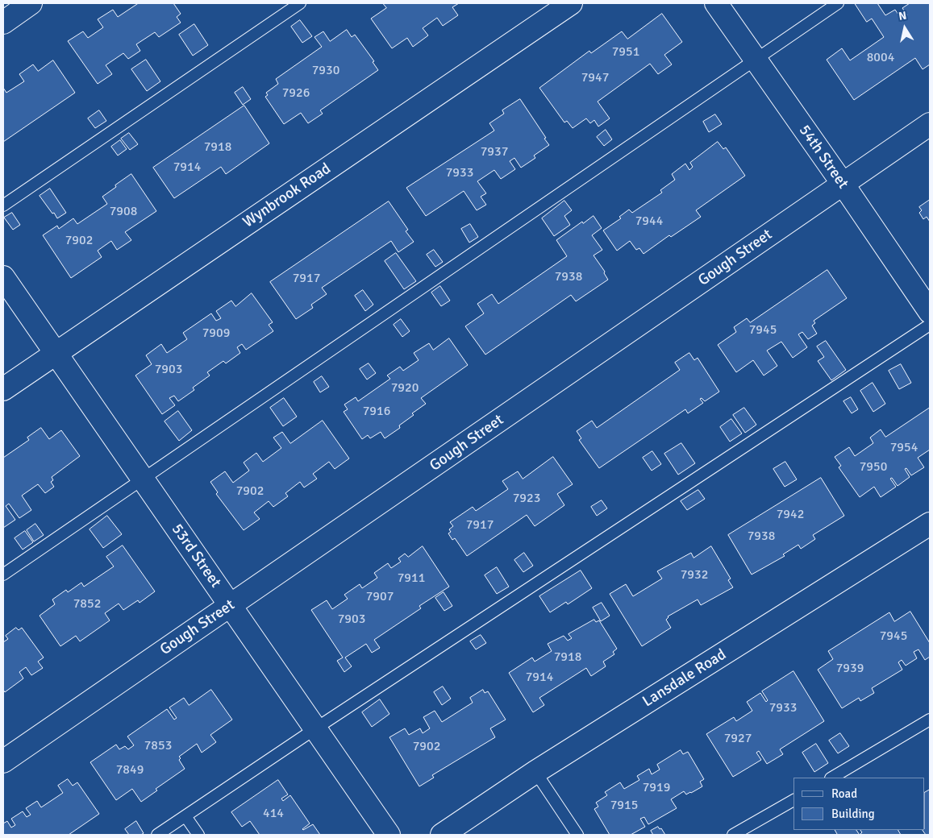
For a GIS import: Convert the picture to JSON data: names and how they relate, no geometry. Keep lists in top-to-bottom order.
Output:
{
  "streets": {
    "street": [
      "54th Street",
      "Wynbrook Road",
      "Gough Street",
      "53rd Street",
      "Lansdale Road"
    ]
  },
  "crossings": [
    ["54th Street", "Gough Street"],
    ["Wynbrook Road", "53rd Street"],
    ["Gough Street", "53rd Street"]
  ],
  "house_numbers": [
    "7951",
    "8004",
    "7930",
    "7947",
    "7926",
    "7918",
    "7937",
    "7914",
    "7933",
    "7908",
    "7944",
    "7902",
    "7938",
    "7917",
    "7945",
    "7909",
    "7903",
    "7920",
    "7916",
    "7954",
    "7950",
    "7902",
    "7923",
    "7942",
    "7917",
    "7938",
    "7932",
    "7911",
    "7907",
    "7852",
    "7903",
    "7945",
    "7918",
    "7939",
    "7914",
    "7933",
    "7927",
    "7853",
    "7902",
    "7849",
    "7919",
    "7915",
    "414"
  ],
  "legend": ["Road", "Building"],
  "north": "top"
}
